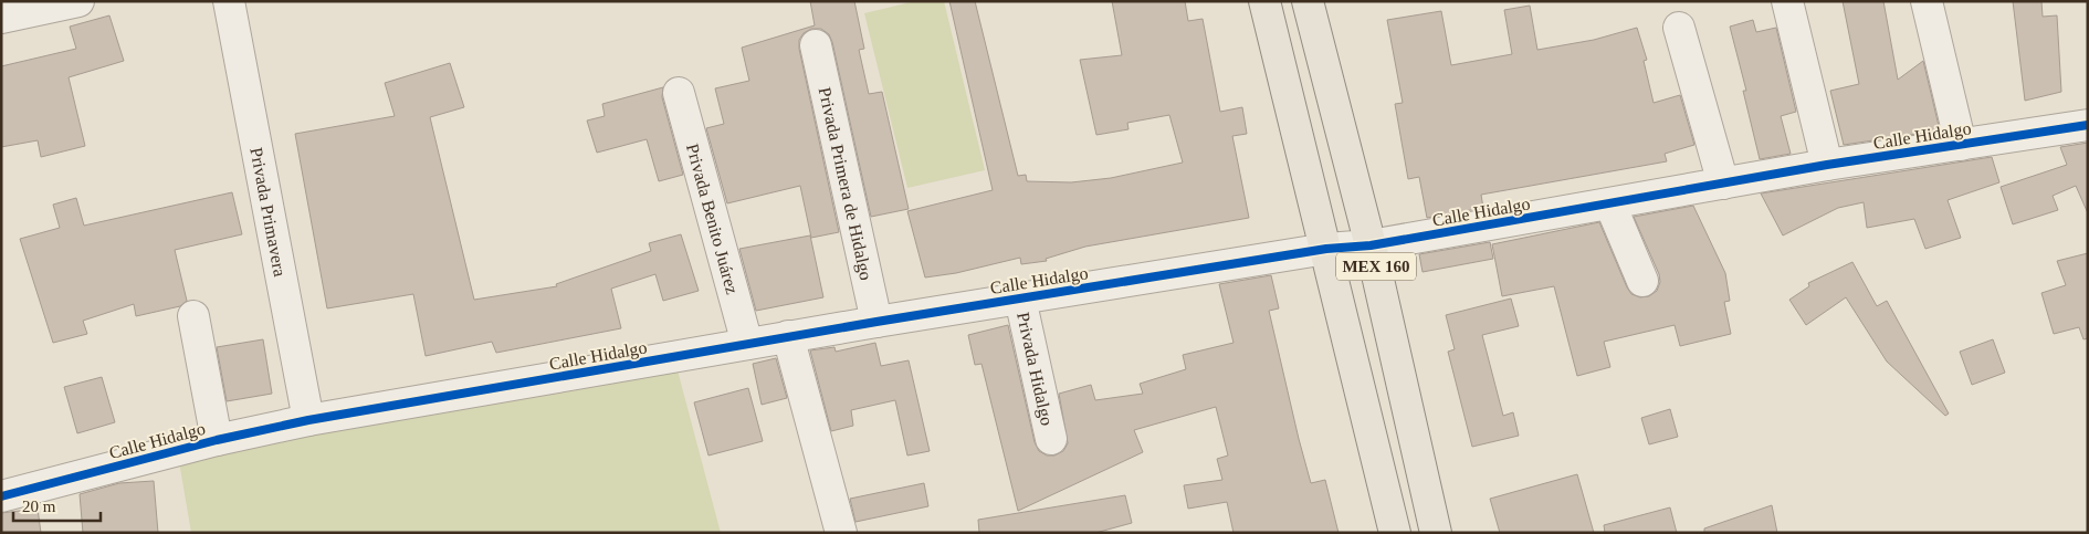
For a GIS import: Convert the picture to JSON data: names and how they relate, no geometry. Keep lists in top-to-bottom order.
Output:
{
  "streets": {
    "main road": ["MEX 160"],
    "street": [
      "Calle Hidalgo",
      "Privada Primera de Hidalgo",
      "Privada Primavera",
      "Privada Benito Juárez",
      "Privada Hidalgo"
    ]
  },
  "crossings": [
    ["Calle Hidalgo", "Privada Primera de Hidalgo"],
    ["Calle Hidalgo", "Privada Primavera"],
    ["Calle Hidalgo", "Privada Benito Juárez"],
    ["Calle Hidalgo", "MEX 160"],
    ["Calle Hidalgo", "Privada Hidalgo"]
  ],
  "scale_bar": "20 m"
}
